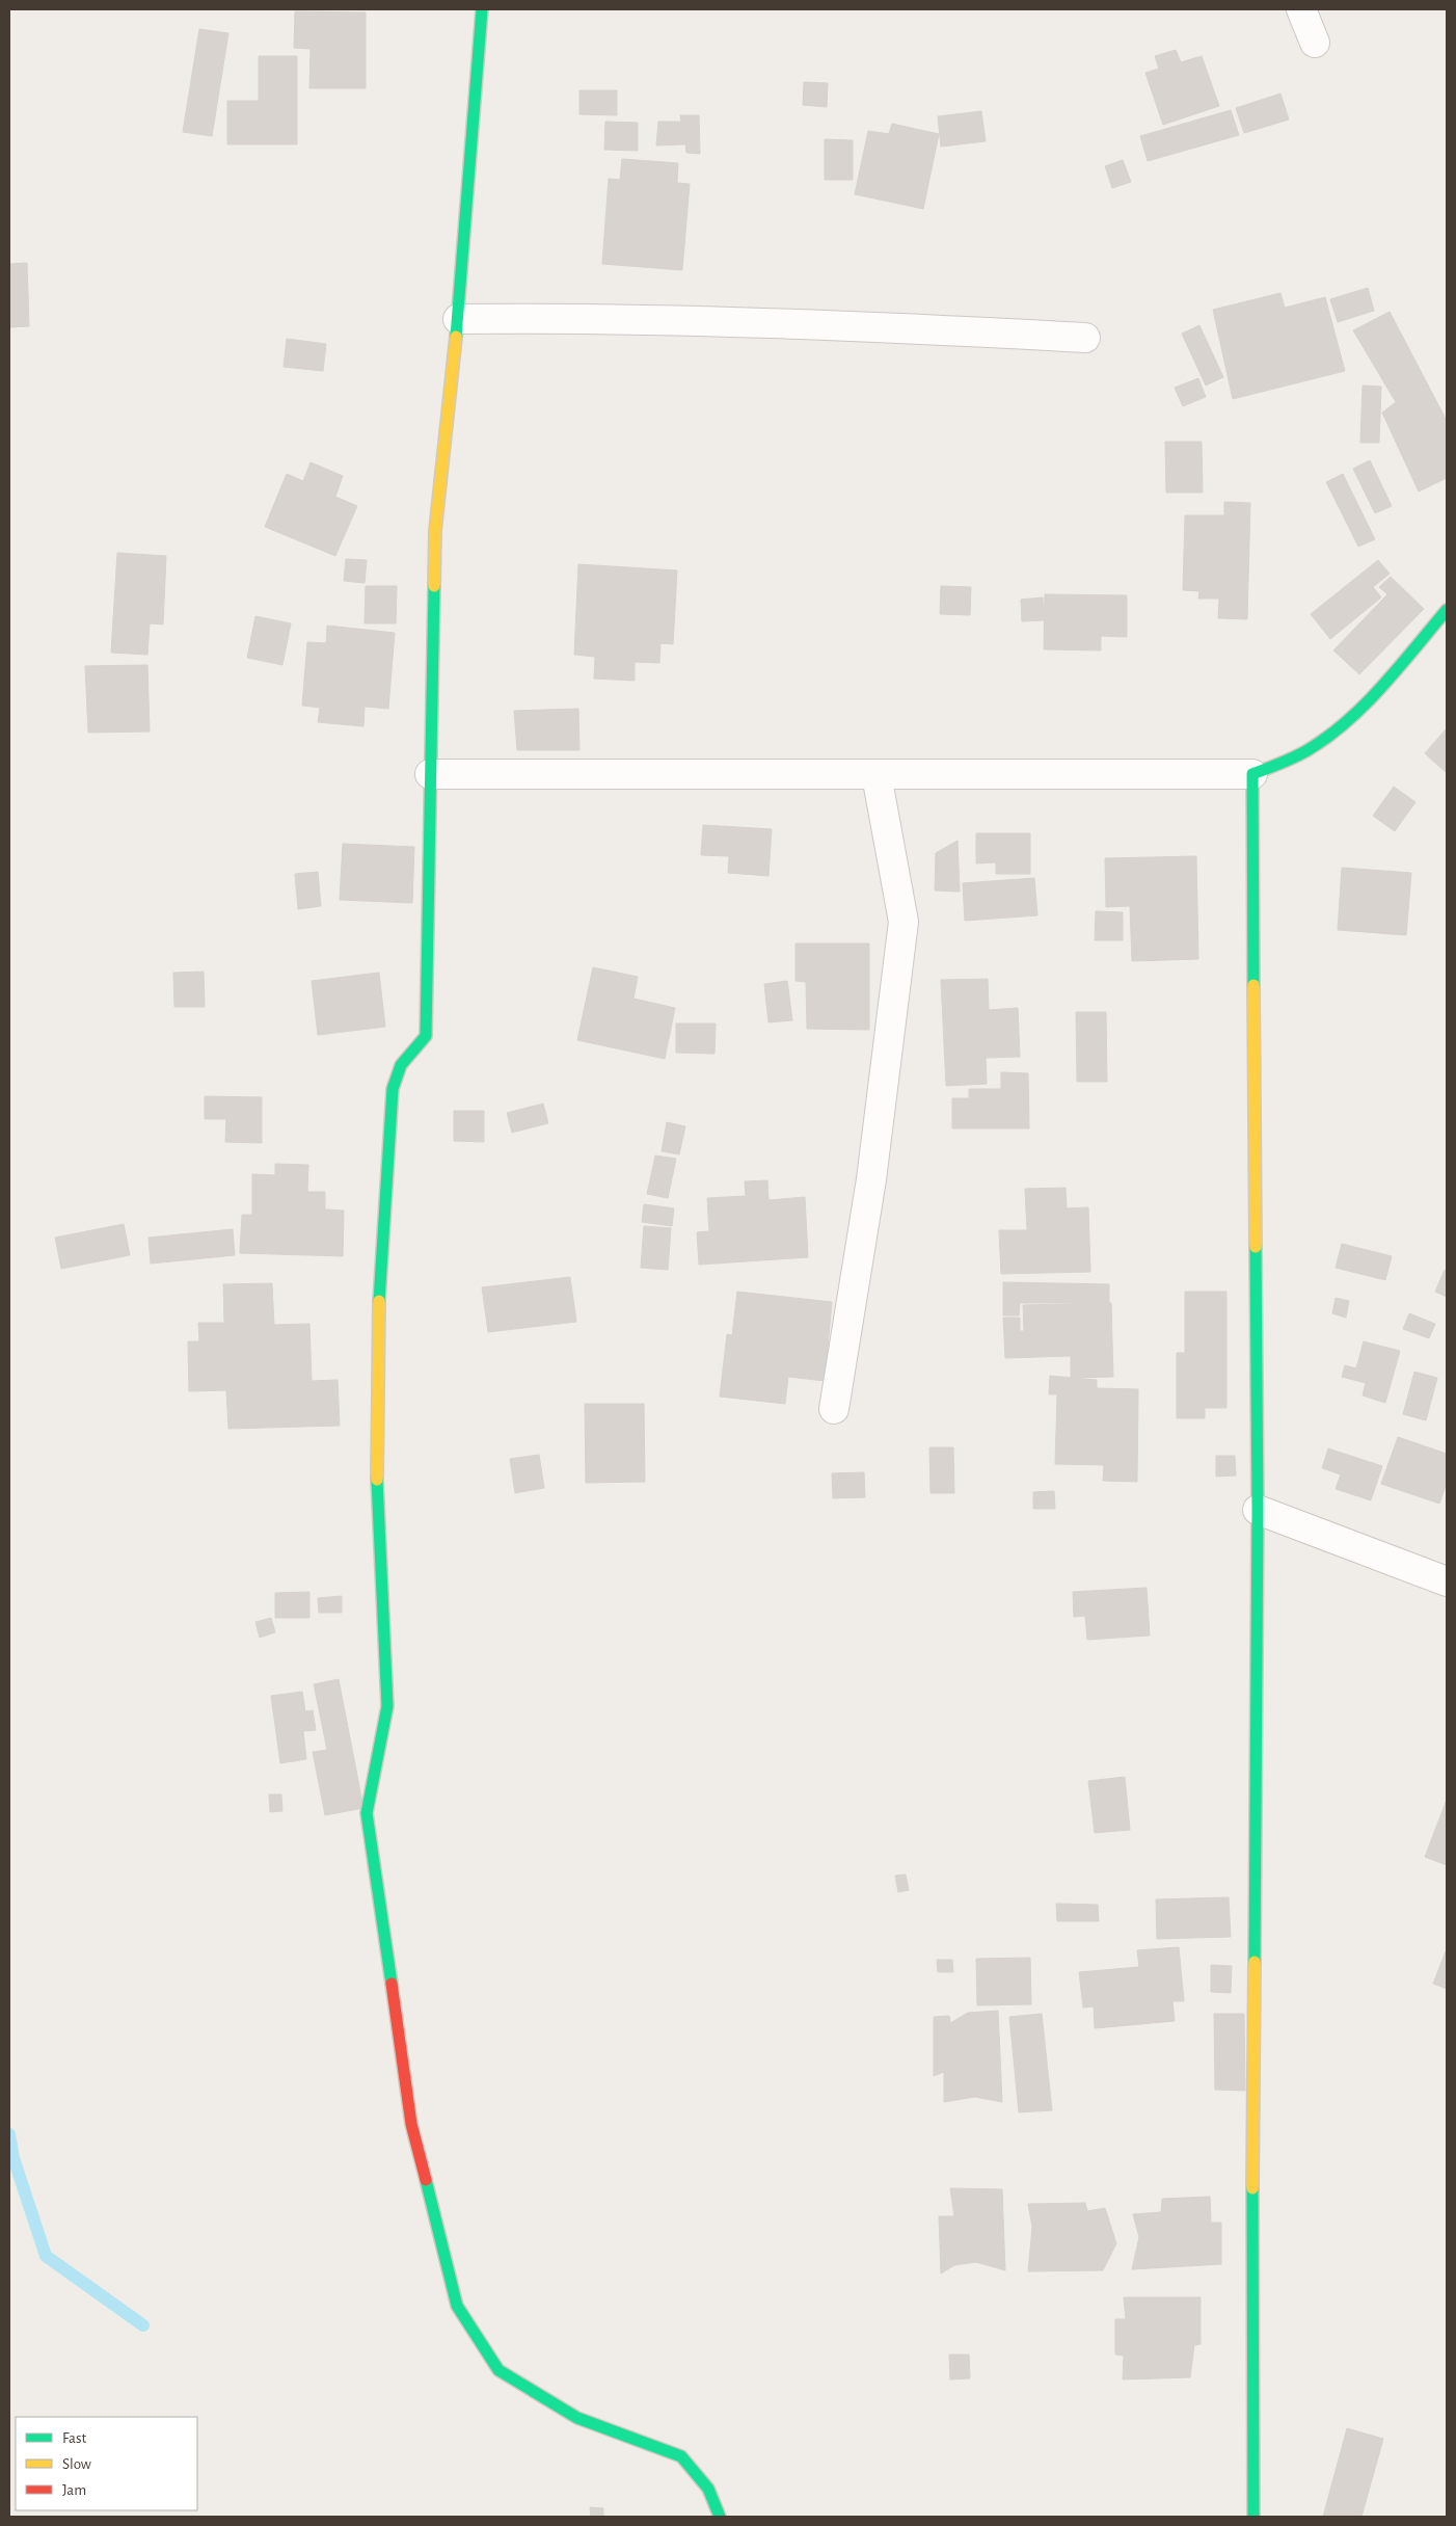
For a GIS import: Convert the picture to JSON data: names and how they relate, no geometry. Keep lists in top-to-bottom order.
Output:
{
  "legend": ["Fast", "Slow", "Jam"]
}
